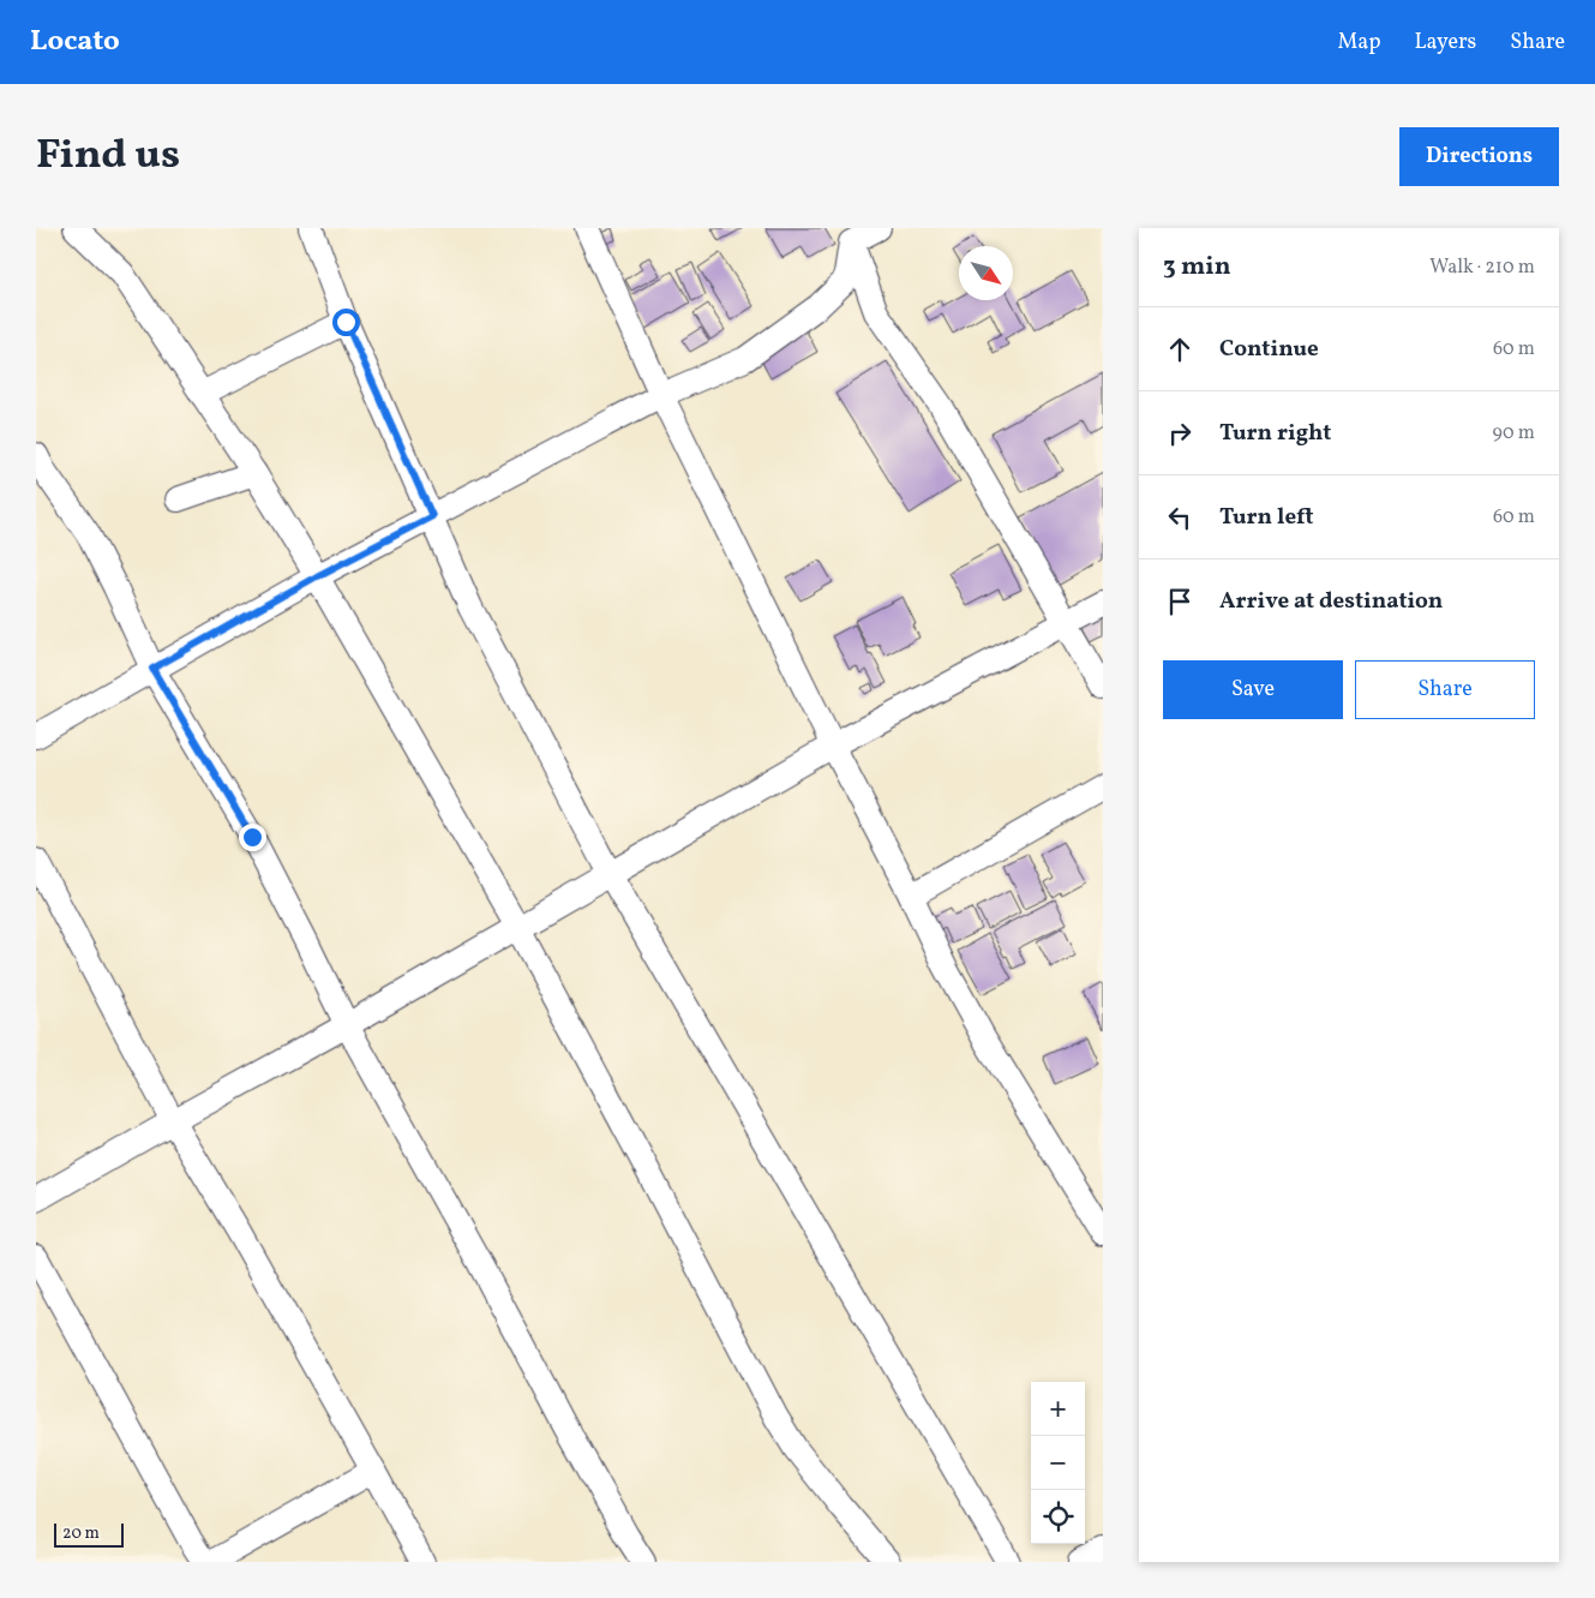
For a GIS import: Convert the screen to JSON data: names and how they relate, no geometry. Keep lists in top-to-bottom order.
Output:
{
  "scale_bar": "20 m",
  "north": "bottom right",
  "page": {
    "header": "Locato",
    "nav": ["Map", "Layers", "Share"],
    "title": "Find us",
    "buttons": [
      "Directions",
      ["Save", "Share"]
    ],
    "heading": ["3 min", "Walk · 210 m"],
    "list": [
      ["Continue", "60 m"],
      ["Turn right", "90 m"],
      ["Turn left", "60 m"],
      "Arrive at destination"
    ],
    "map_buttons": ["+", "−"],
    "scale": "20 m"
  }
}
